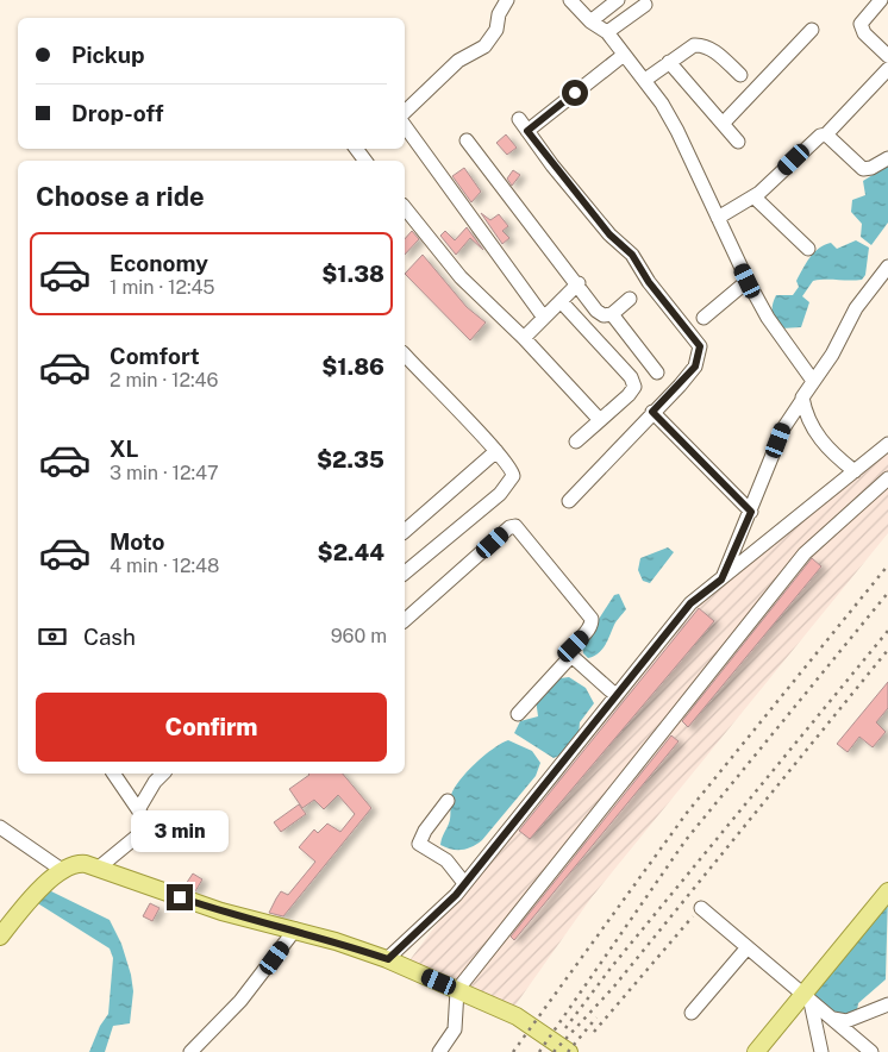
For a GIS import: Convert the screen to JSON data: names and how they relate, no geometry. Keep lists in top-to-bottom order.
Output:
{
  "page": {
    "banner": ["Pickup", "Drop-off"],
    "heading": "Choose a ride",
    "list": [
      {
        "name": "Economy",
        "note": "1 min · 12:45",
        "value": "$1.38"
      },
      {
        "name": "Comfort",
        "note": "2 min · 12:46",
        "value": "$1.86"
      },
      {
        "name": "XL",
        "note": "3 min · 12:47",
        "value": "$2.35"
      },
      {
        "name": "Moto",
        "note": "4 min · 12:48",
        "value": "$2.44"
      }
    ],
    "pay": ["Cash", "960 m"],
    "buttons": "Confirm",
    "bubble": "3 min"
  }
}
